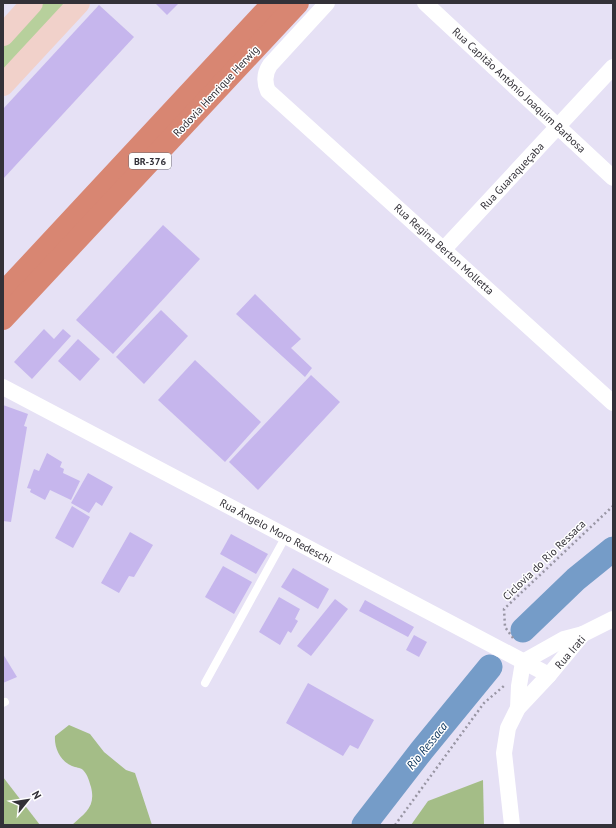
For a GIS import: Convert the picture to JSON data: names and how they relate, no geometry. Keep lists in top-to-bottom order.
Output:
{
  "streets": {
    "highway": ["Rodovia Henrique Herwig", "BR-376"],
    "street": [
      "Rua Capitão Antônio Joaquim Barbosa",
      "Rua Guaraqueçaba",
      "Rua Regina Berton Molletta",
      "Rua Ângelo Moro Redeschi",
      "Rua Irati"
    ],
    "path": ["Ciclovia do Rio Ressaca"]
  },
  "crossings": [
    ["Rua Capitão Antônio Joaquim Barbosa", "Rua Guaraqueçaba"],
    ["Rua Guaraqueçaba", "Rua Regina Berton Molletta"],
    ["Rua Ângelo Moro Redeschi", "Ciclovia do Rio Ressaca"],
    ["Rua Ângelo Moro Redeschi", "Rua Irati"]
  ],
  "water": ["Rio Ressaca"],
  "north": "top right"
}
